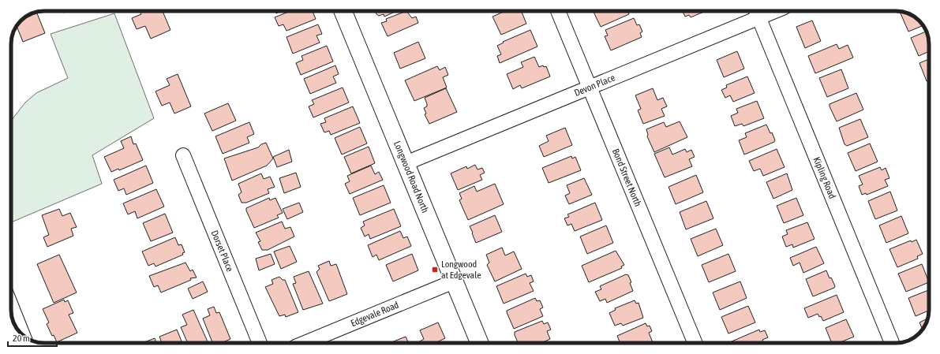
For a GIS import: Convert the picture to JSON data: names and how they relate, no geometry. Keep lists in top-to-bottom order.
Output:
{
  "streets": {
    "street": [
      "Devon Place",
      "Longwood Road North",
      "Bond Street North",
      "Kipling Road",
      "Dorset Place",
      "Edgevale Road"
    ]
  },
  "crossings": [
    ["Devon Place", "Longwood Road North"],
    ["Devon Place", "Bond Street North"],
    ["Devon Place", "Kipling Road"],
    ["Longwood Road North", "Edgevale Road"]
  ],
  "places": {
    "transit": ["Longwood at Edgevale"]
  },
  "scale_bar": "20 m"
}
